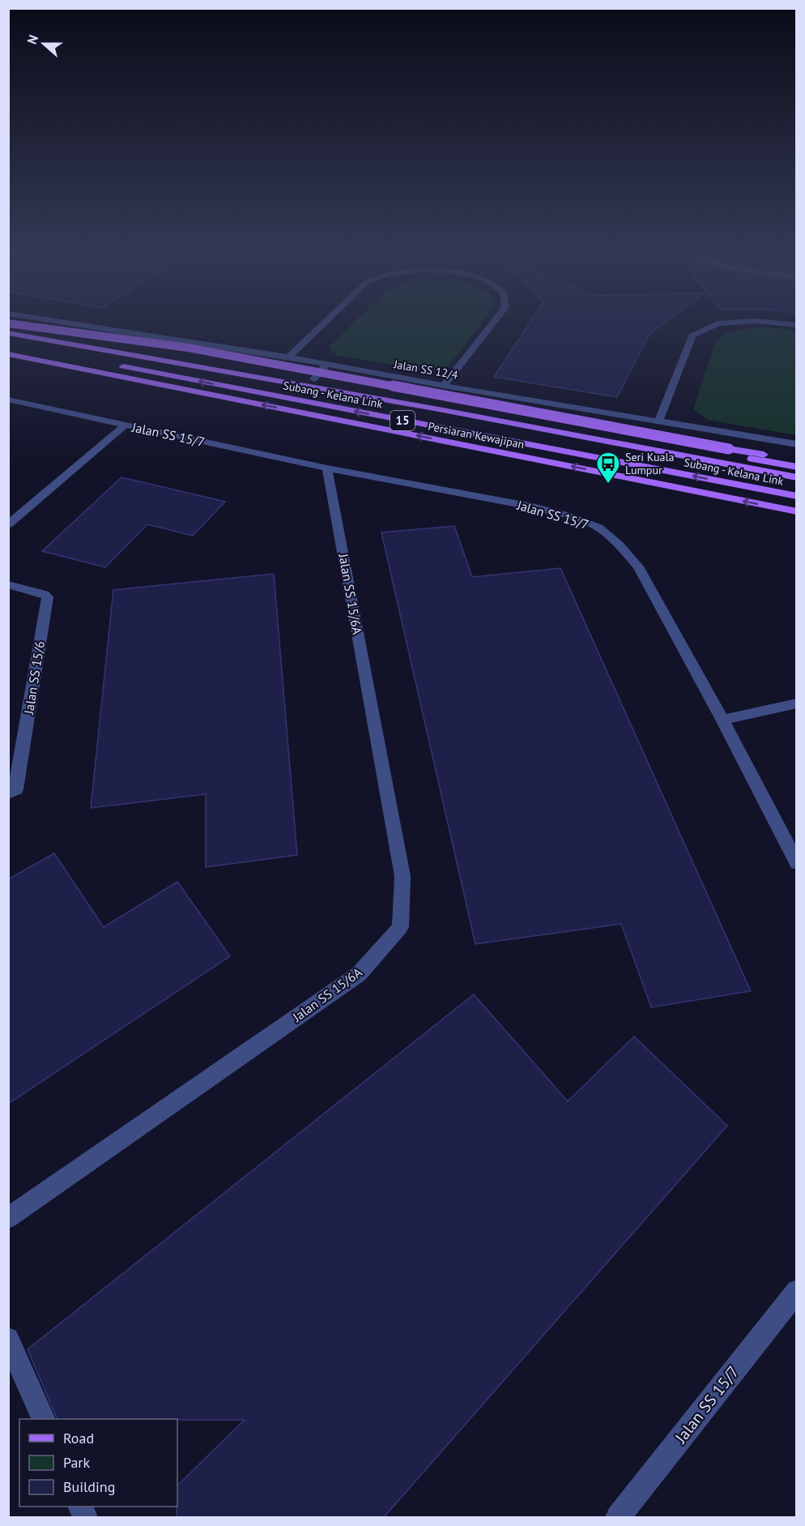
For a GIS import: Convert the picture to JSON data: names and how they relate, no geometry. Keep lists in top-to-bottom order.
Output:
{
  "streets": {
    "main road": ["Subang - Kelana Link", "15", "Persiaran Kewajipan"],
    "street": [
      "Jalan SS 12/4",
      "Jalan SS 15/7",
      "Jalan SS 15/6A",
      "Jalan SS 15/6"
    ]
  },
  "crossings": [
    ["Jalan SS 15/7", "Jalan SS 15/6A"]
  ],
  "places": {
    "bus stop": ["Seri Kuala Lumpur"]
  },
  "legend": ["Road", "Park", "Building"],
  "north": "left"
}
